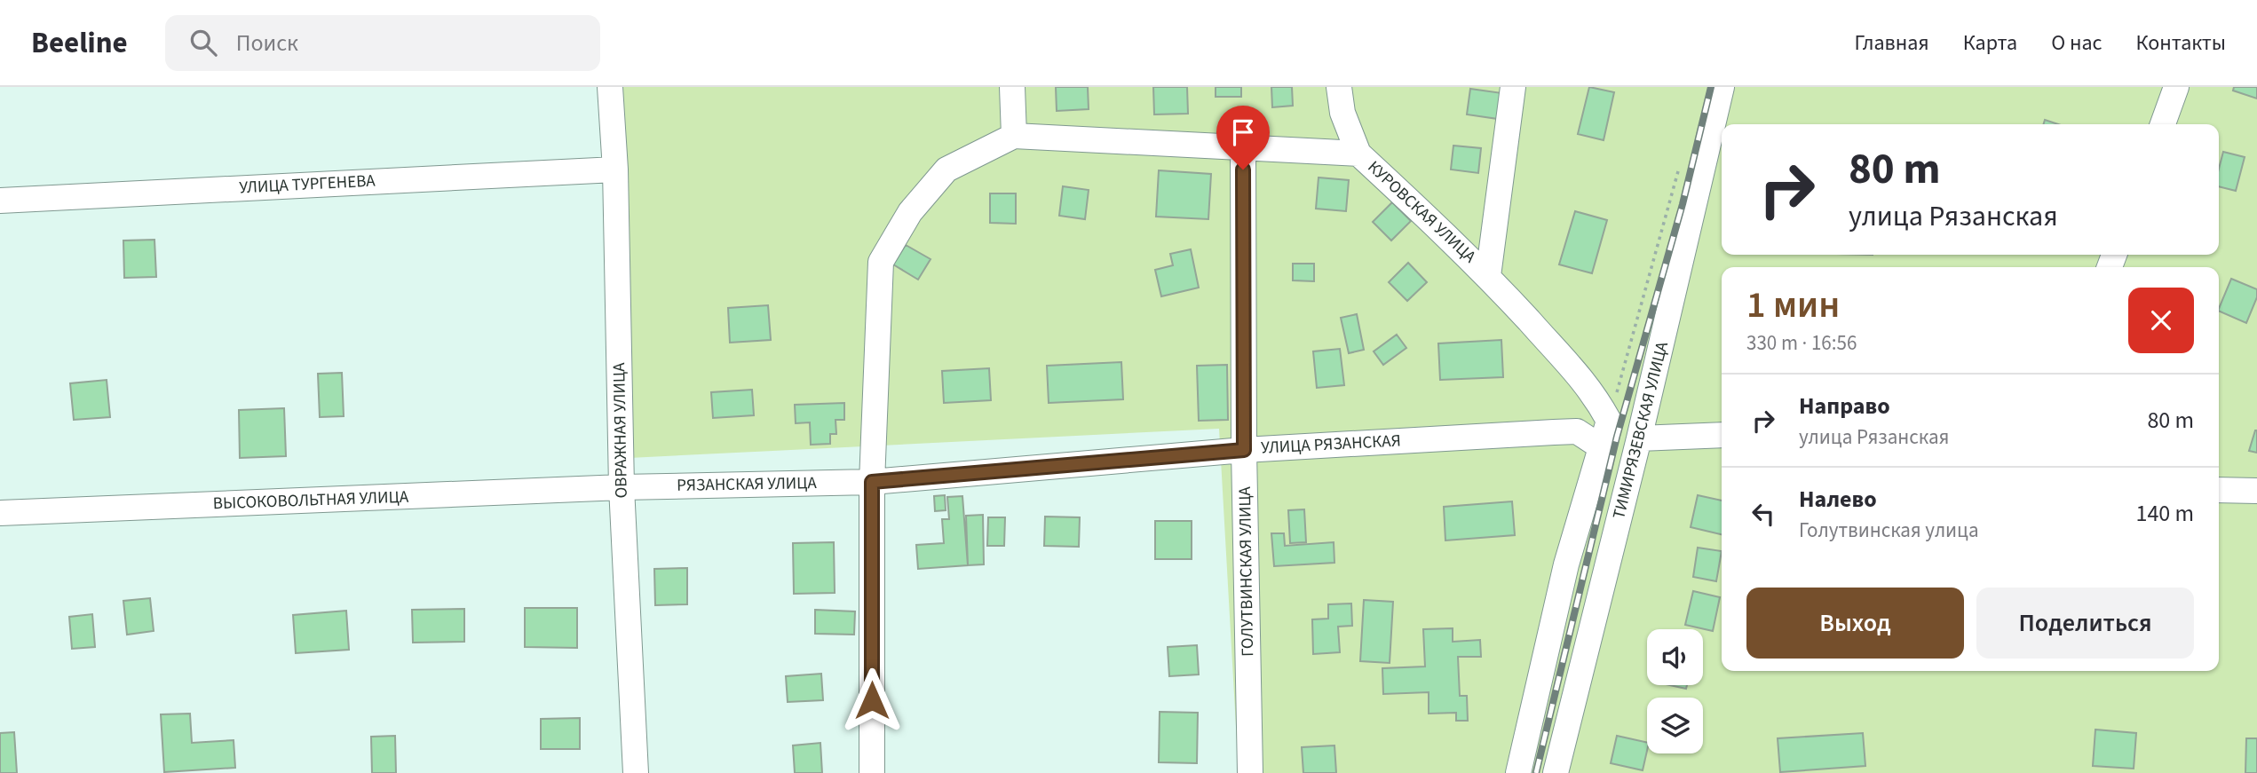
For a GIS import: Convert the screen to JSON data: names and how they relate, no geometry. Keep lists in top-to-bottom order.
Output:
{
  "streets": {
    "street": [
      "УЛИЦА ТУРГЕНЕВА",
      "КУРОВСКАЯ УЛИЦА",
      "ОВРАЖНАЯ УЛИЦА",
      "ТИМИРЯЗЕВСКАЯ УЛИЦА",
      "УЛИЦА РЯЗАНСКАЯ",
      "РЯЗАНСКАЯ УЛИЦА",
      "ВЫСОКОВОЛЬТНАЯ УЛИЦА",
      "ГОЛУТВИНСКАЯ УЛИЦА"
    ]
  },
  "crossings": [
    ["УЛИЦА ТУРГЕНЕВА", "ОВРАЖНАЯ УЛИЦА"],
    ["КУРОВСКАЯ УЛИЦА", "ТИМИРЯЗЕВСКАЯ УЛИЦА"],
    ["КУРОВСКАЯ УЛИЦА", "ГОЛУТВИНСКАЯ УЛИЦА"],
    ["ОВРАЖНАЯ УЛИЦА", "РЯЗАНСКАЯ УЛИЦА"],
    ["ОВРАЖНАЯ УЛИЦА", "ВЫСОКОВОЛЬТНАЯ УЛИЦА"],
    ["УЛИЦА РЯЗАНСКАЯ", "РЯЗАНСКАЯ УЛИЦА"],
    ["УЛИЦА РЯЗАНСКАЯ", "ГОЛУТВИНСКАЯ УЛИЦА"],
    ["РЯЗАНСКАЯ УЛИЦА", "ВЫСОКОВОЛЬТНАЯ УЛИЦА"]
  ],
  "page": {
    "header": "Beeline",
    "search": "Поиск",
    "nav": [
      "Главная",
      "Карта",
      "О нас",
      "Контакты"
    ],
    "turn": ["80 m", "улица Рязанская"],
    "heading": ["1 мин", "330 m · 16:56"],
    "list": [
      {
        "name": "Направо",
        "note": "улица Рязанская",
        "value": "80 m"
      },
      {
        "name": "Налево",
        "note": "Голутвинская улица",
        "value": "140 m"
      }
    ],
    "buttons": ["Выход", "Поделиться"]
  }
}
